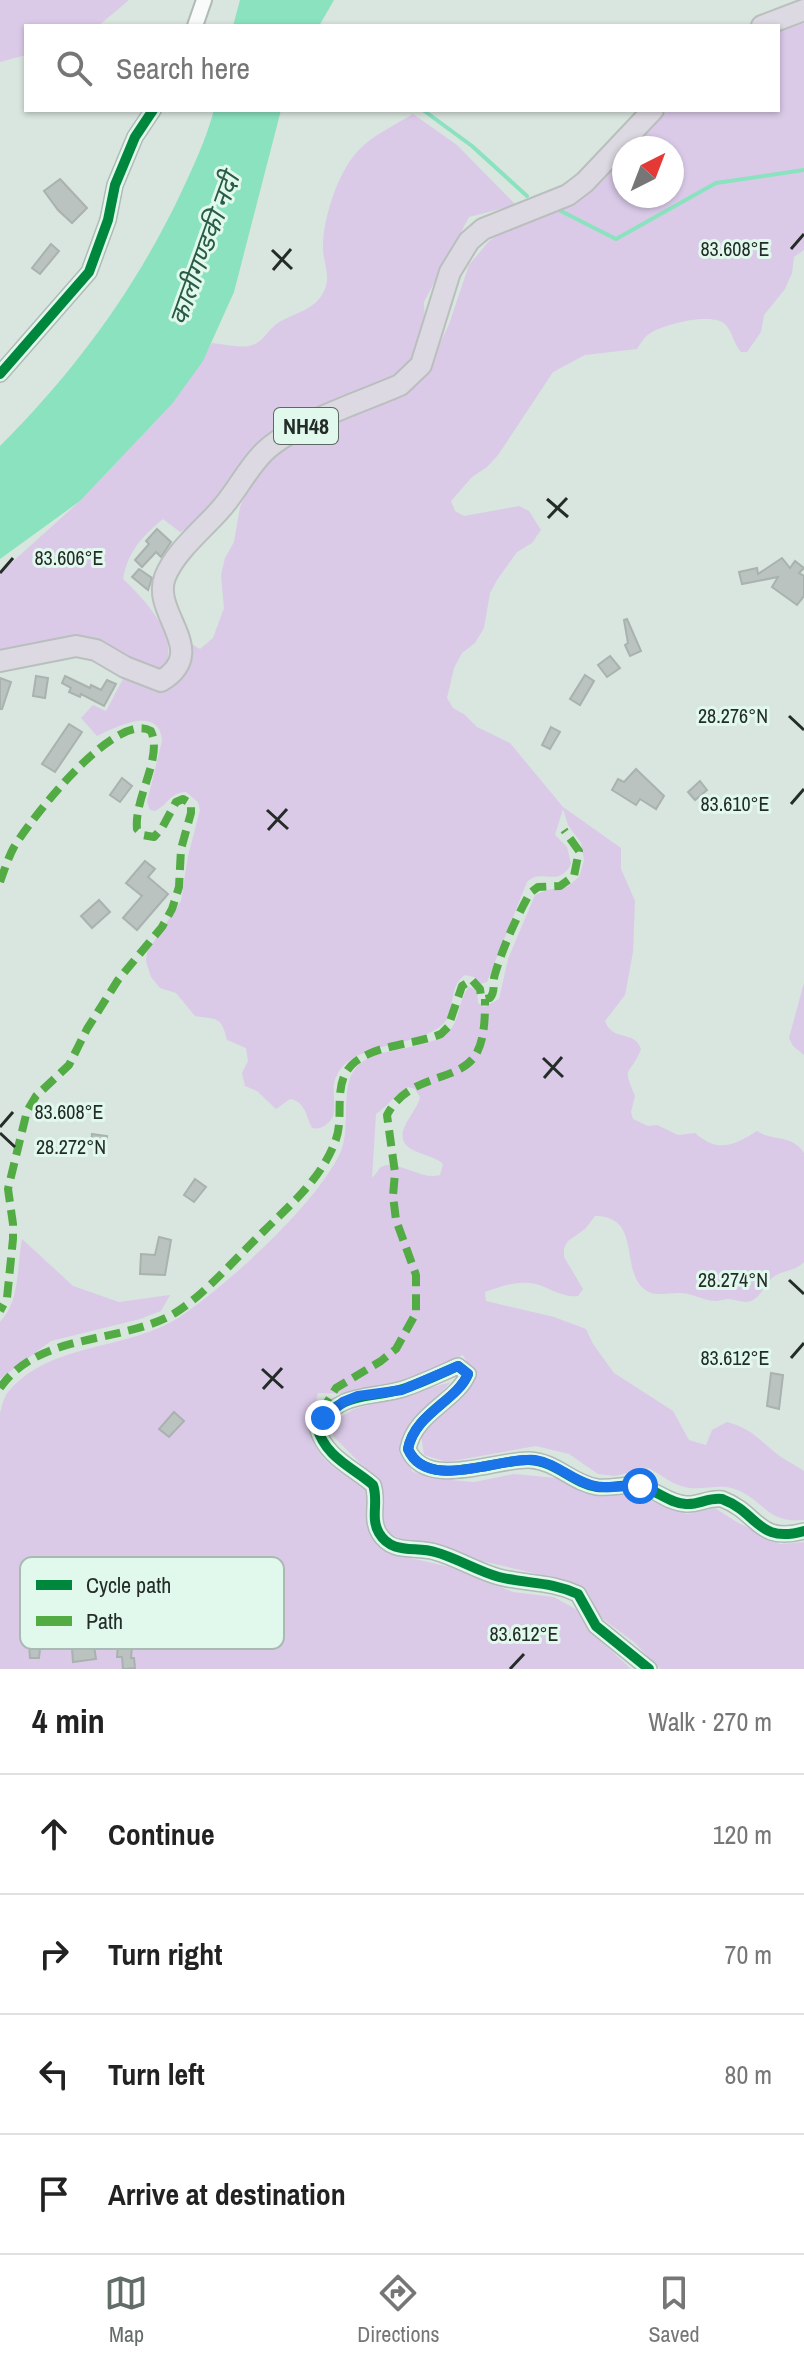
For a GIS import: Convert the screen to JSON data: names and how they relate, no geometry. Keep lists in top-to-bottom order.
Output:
{
  "streets": {
    "highway": ["NH48"]
  },
  "water": ["कालीगण्डकी नदी"],
  "legend": ["Cycle path", "Path"],
  "north": "top right",
  "page": {
    "search": "Search here",
    "heading": ["4 min", "Walk · 270 m"],
    "list": [
      ["Continue", "120 m"],
      ["Turn right", "70 m"],
      ["Turn left", "80 m"],
      "Arrive at destination"
    ],
    "nav": ["Map", "Directions", "Saved"]
  },
  "coordinates": [
    "83.608°E",
    "83.606°E",
    "28.276°N",
    "83.610°E",
    "28.272°N",
    "28.274°N",
    "83.612°E"
  ]
}
